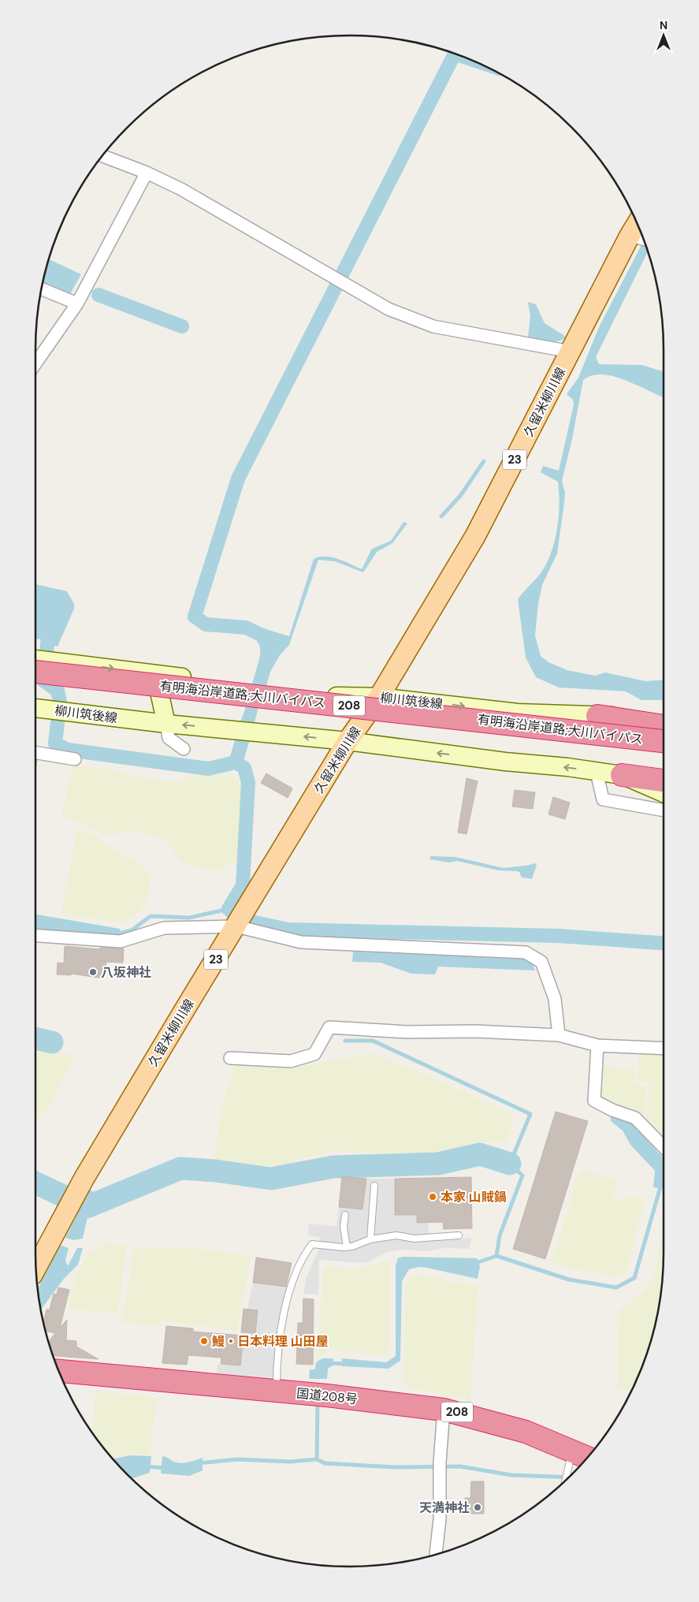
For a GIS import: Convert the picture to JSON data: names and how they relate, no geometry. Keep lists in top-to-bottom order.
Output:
{
  "streets": {
    "highway": ["有明海沿岸道路;大川バイパス", "208", "国道208号"],
    "main road": ["久留米柳川線", "23", "柳川筑後線"]
  },
  "crossings": [
    ["久留米柳川線", "柳川筑後線"]
  ],
  "places": [
    "八坂神社",
    "本家 山賊鍋",
    "鰻・日本料理 山田屋",
    "天満神社"
  ],
  "north": "top"
}
